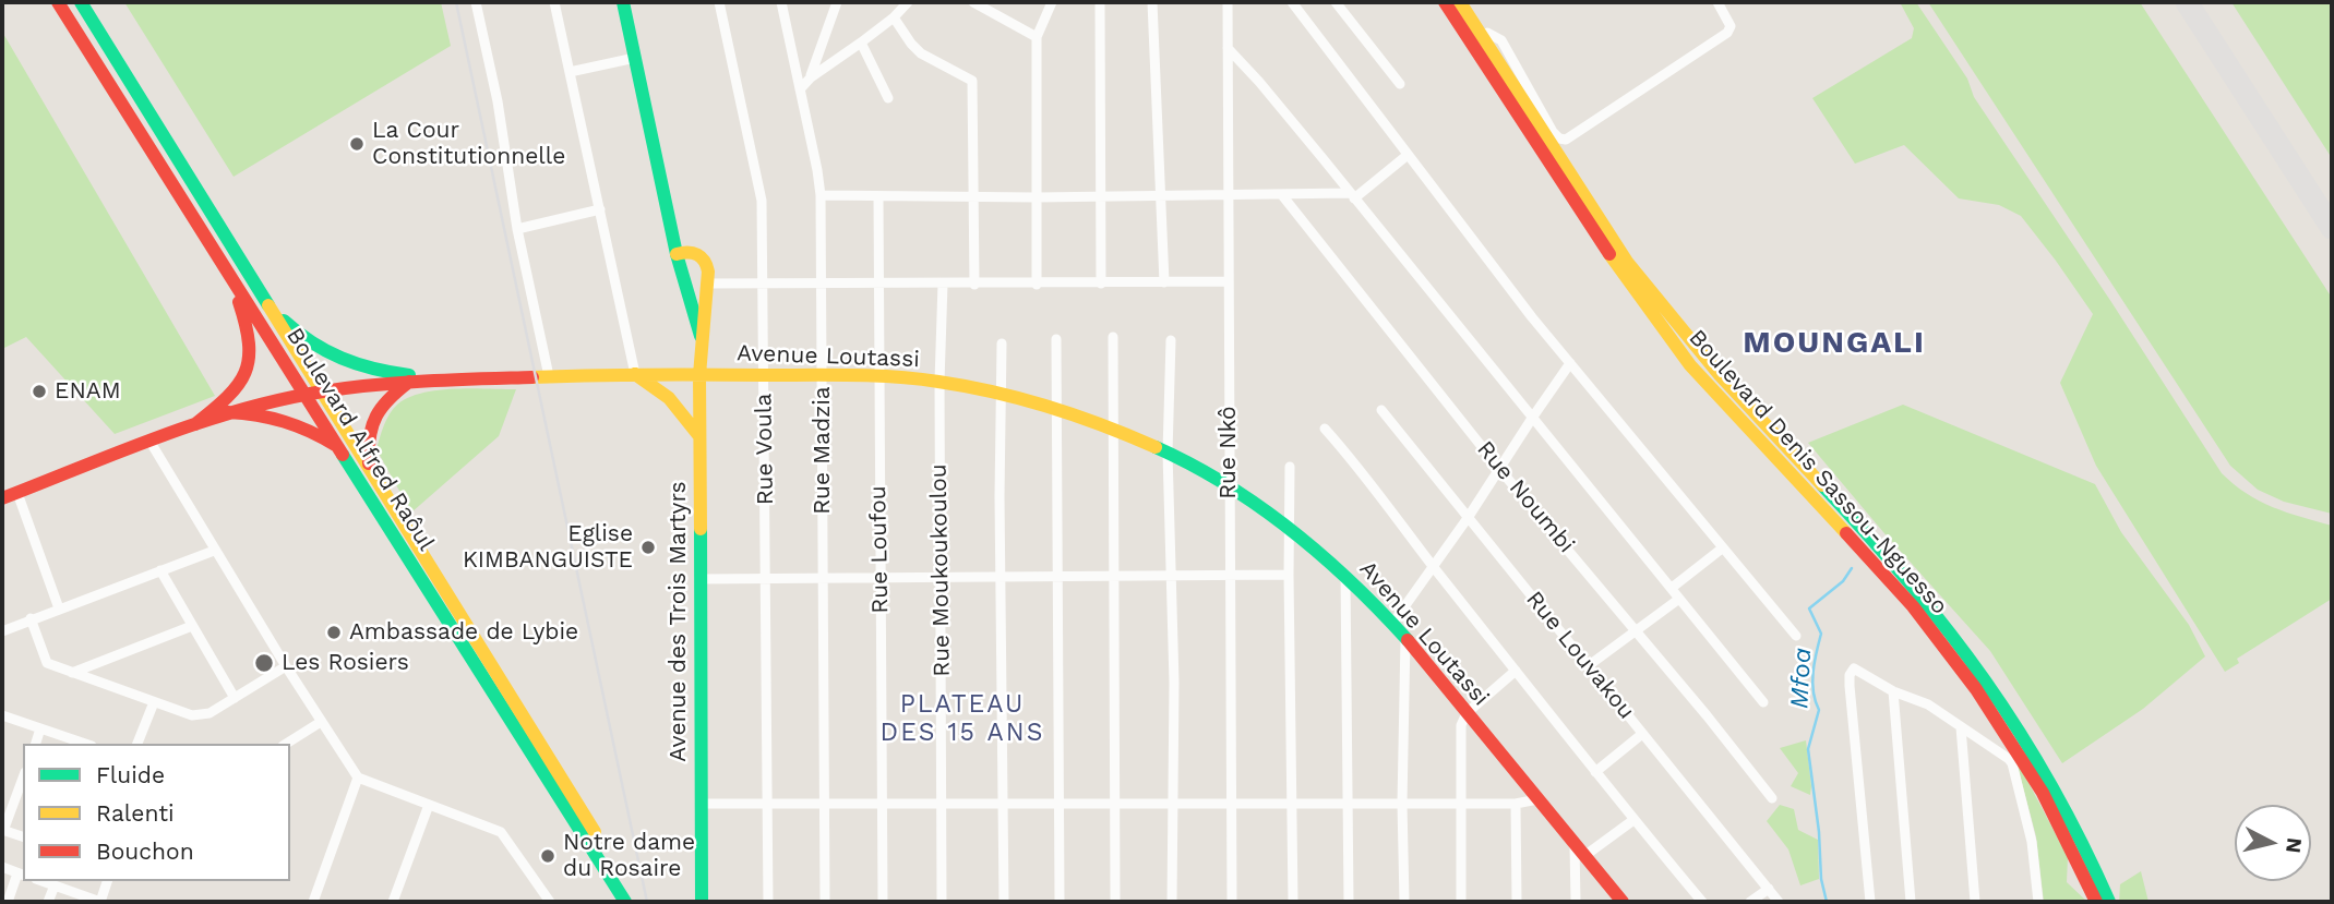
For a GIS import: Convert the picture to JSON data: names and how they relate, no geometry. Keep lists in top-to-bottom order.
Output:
{
  "streets": {
    "main road": [
      "Avenue Loutassi",
      "Boulevard Alfred Raôul",
      "Boulevard Denis Sassou-Nguesso",
      "Avenue des Trois Martyrs"
    ],
    "street": [
      "Rue Voula",
      "Rue Madzia",
      "Rue Nkô",
      "Rue Noumbi",
      "Rue Loufou",
      "Rue Moukoukoulou",
      "Rue Louvakou"
    ]
  },
  "crossings": [
    ["Avenue Loutassi", "Boulevard Alfred Raôul"],
    ["Avenue Loutassi", "Rue Voula"],
    ["Avenue Loutassi", "Rue Madzia"],
    ["Avenue Loutassi", "Rue Nkô"],
    ["Avenue Loutassi", "Rue Loufou"],
    ["Avenue Loutassi", "Rue Moukoukoulou"],
    ["Avenue Loutassi", "Avenue des Trois Martyrs"]
  ],
  "districts": ["MOUNGALI", "PLATEAU DES 15 ANS"],
  "water": ["Mfoa"],
  "places": [
    "La Cour Constitutionnelle",
    "ENAM",
    "Eglise KIMBANGUISTE",
    "Ambassade de Lybie",
    "Les Rosiers",
    "Notre dame du Rosaire"
  ],
  "legend": ["Fluide", "Ralenti", "Bouchon"],
  "north": "right"
}
